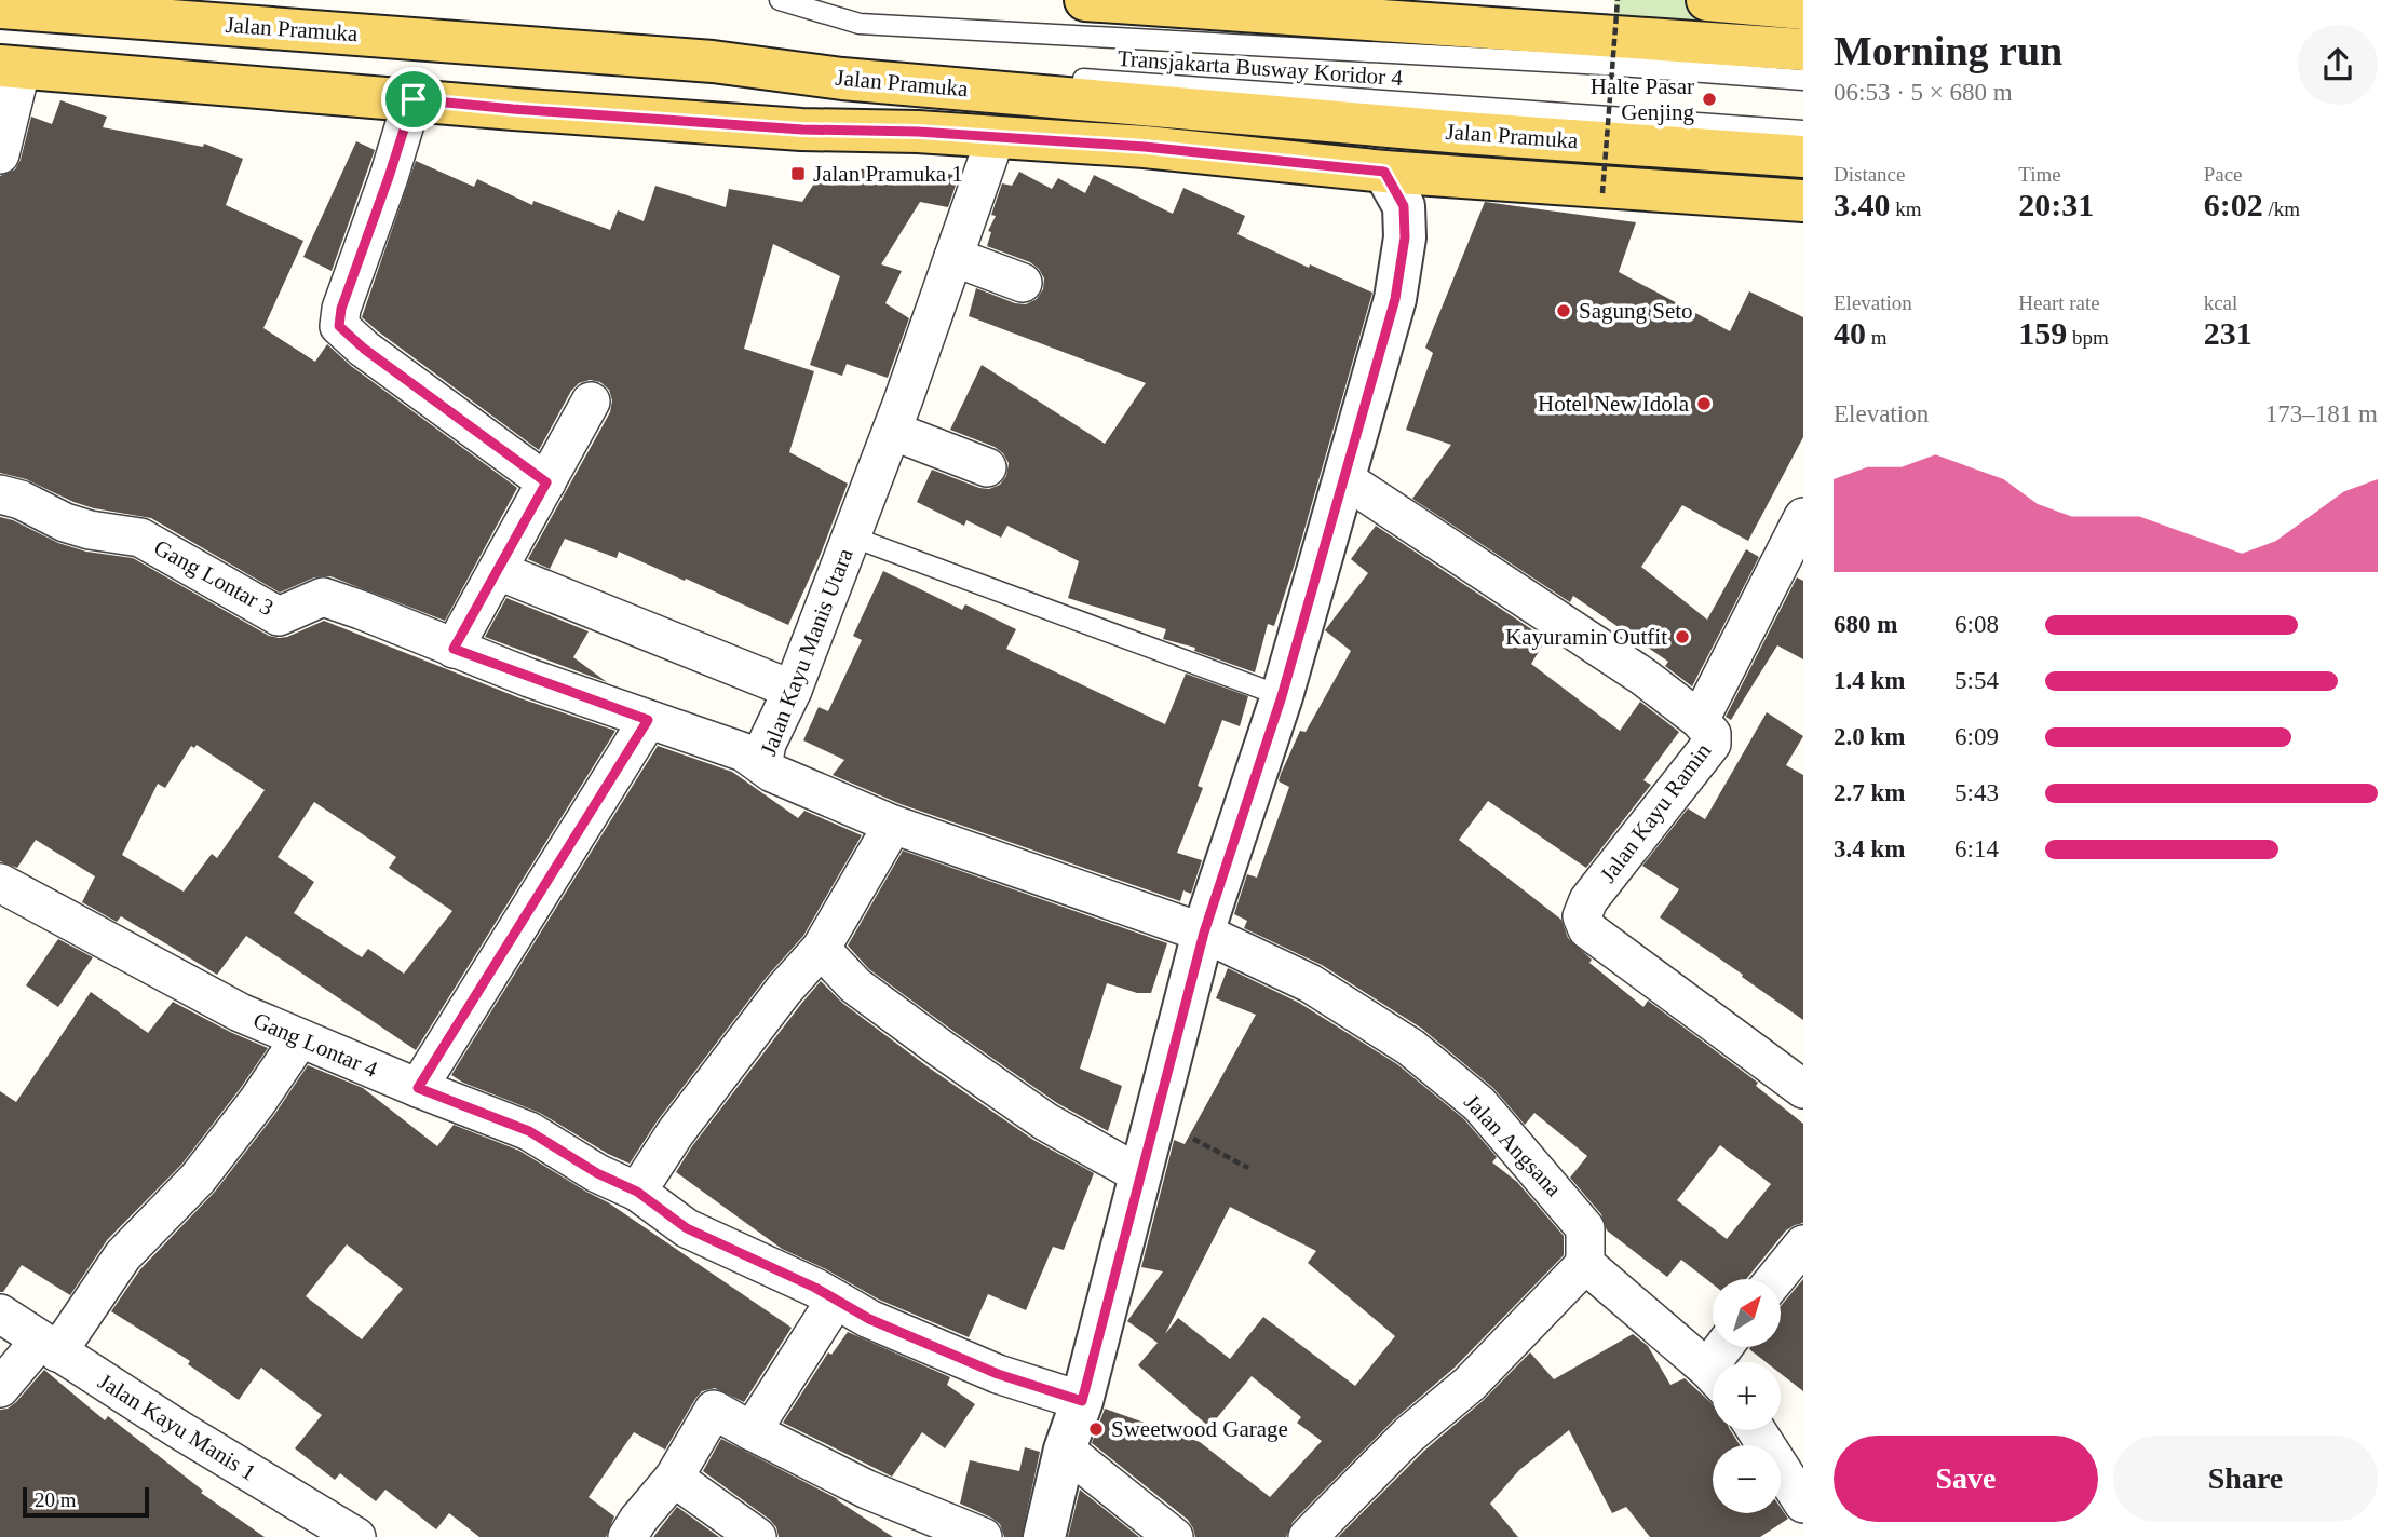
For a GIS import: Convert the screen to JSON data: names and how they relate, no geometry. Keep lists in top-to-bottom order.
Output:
{
  "streets": {
    "main road": ["Jalan Pramuka"],
    "street": [
      "Gang Lontar 3",
      "Jalan Kayu Manis Utara",
      "Jalan Kayu Ramin",
      "Gang Lontar 4",
      "Jalan Angsana",
      "Jalan Kayu Manis 1"
    ],
    "lane": ["Transjakarta Busway Koridor 4"]
  },
  "crossings": [
    ["Jalan Pramuka", "Jalan Kayu Manis Utara"],
    ["Gang Lontar 3", "Jalan Kayu Manis Utara"],
    ["Jalan Kayu Manis Utara", "Jalan Angsana"]
  ],
  "places": {
    "other": [
      "Halte Pasar Genjing",
      "Sagung Seto",
      "Hotel New Idola",
      "Kayuramin Outfit",
      "Sweetwood Garage"
    ],
    "transit": ["Jalan Pramuka 1"]
  },
  "scale_bar": "20 m",
  "north": "top right",
  "page": {
    "heading": ["Morning run", "06:53 · 5 × 680 m"],
    "stats": [
      ["Distance", "3.40 km"],
      ["Time", "20:31"],
      ["Pace", "6:02 /km"],
      ["Elevation", "40 m"],
      ["Heart rate", "159 bpm"],
      ["kcal", "231"]
    ],
    "chart": ["Elevation", "173–181 m"],
    "list": [
      {
        "name": "680 m",
        "note": "6:08"
      },
      {
        "name": "1.4 km",
        "note": "5:54"
      },
      {
        "name": "2.0 km",
        "note": "6:09"
      },
      {
        "name": "2.7 km",
        "note": "5:43"
      },
      {
        "name": "3.4 km",
        "note": "6:14"
      }
    ],
    "map_buttons": ["+", "−"],
    "buttons": ["Save", "Share"],
    "scale": "20 m"
  }
}
